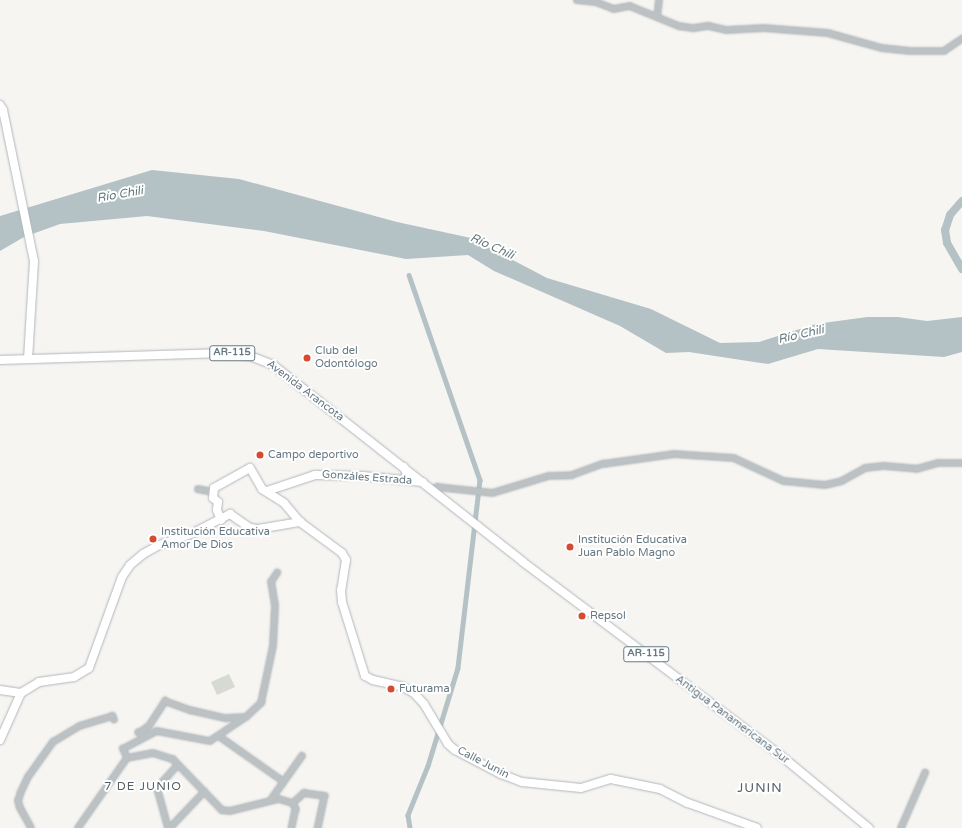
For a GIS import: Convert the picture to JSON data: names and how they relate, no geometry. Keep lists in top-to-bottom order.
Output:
{
  "streets": {
    "street": [
      "AR-115",
      "Avenida Arancota",
      "Gonzáles Estrada",
      "Antigua Panamericana Sur",
      "Calle Junín"
    ]
  },
  "crossings": [
    ["Avenida Arancota", "Gonzáles Estrada"],
    ["Avenida Arancota", "Antigua Panamericana Sur"],
    ["Gonzáles Estrada", "Antigua Panamericana Sur"],
    ["Gonzáles Estrada", "Calle Junín"]
  ],
  "districts": ["7 DE JUNIO", "JUNIN"],
  "water": ["Río Chili"],
  "places": [
    "Club del Odontólogo",
    "Campo deportivo",
    "Institución Educativa Amor De Dios",
    "Institución Educativa Juan Pablo Magno",
    "Repsol",
    "Futurama"
  ]
}
